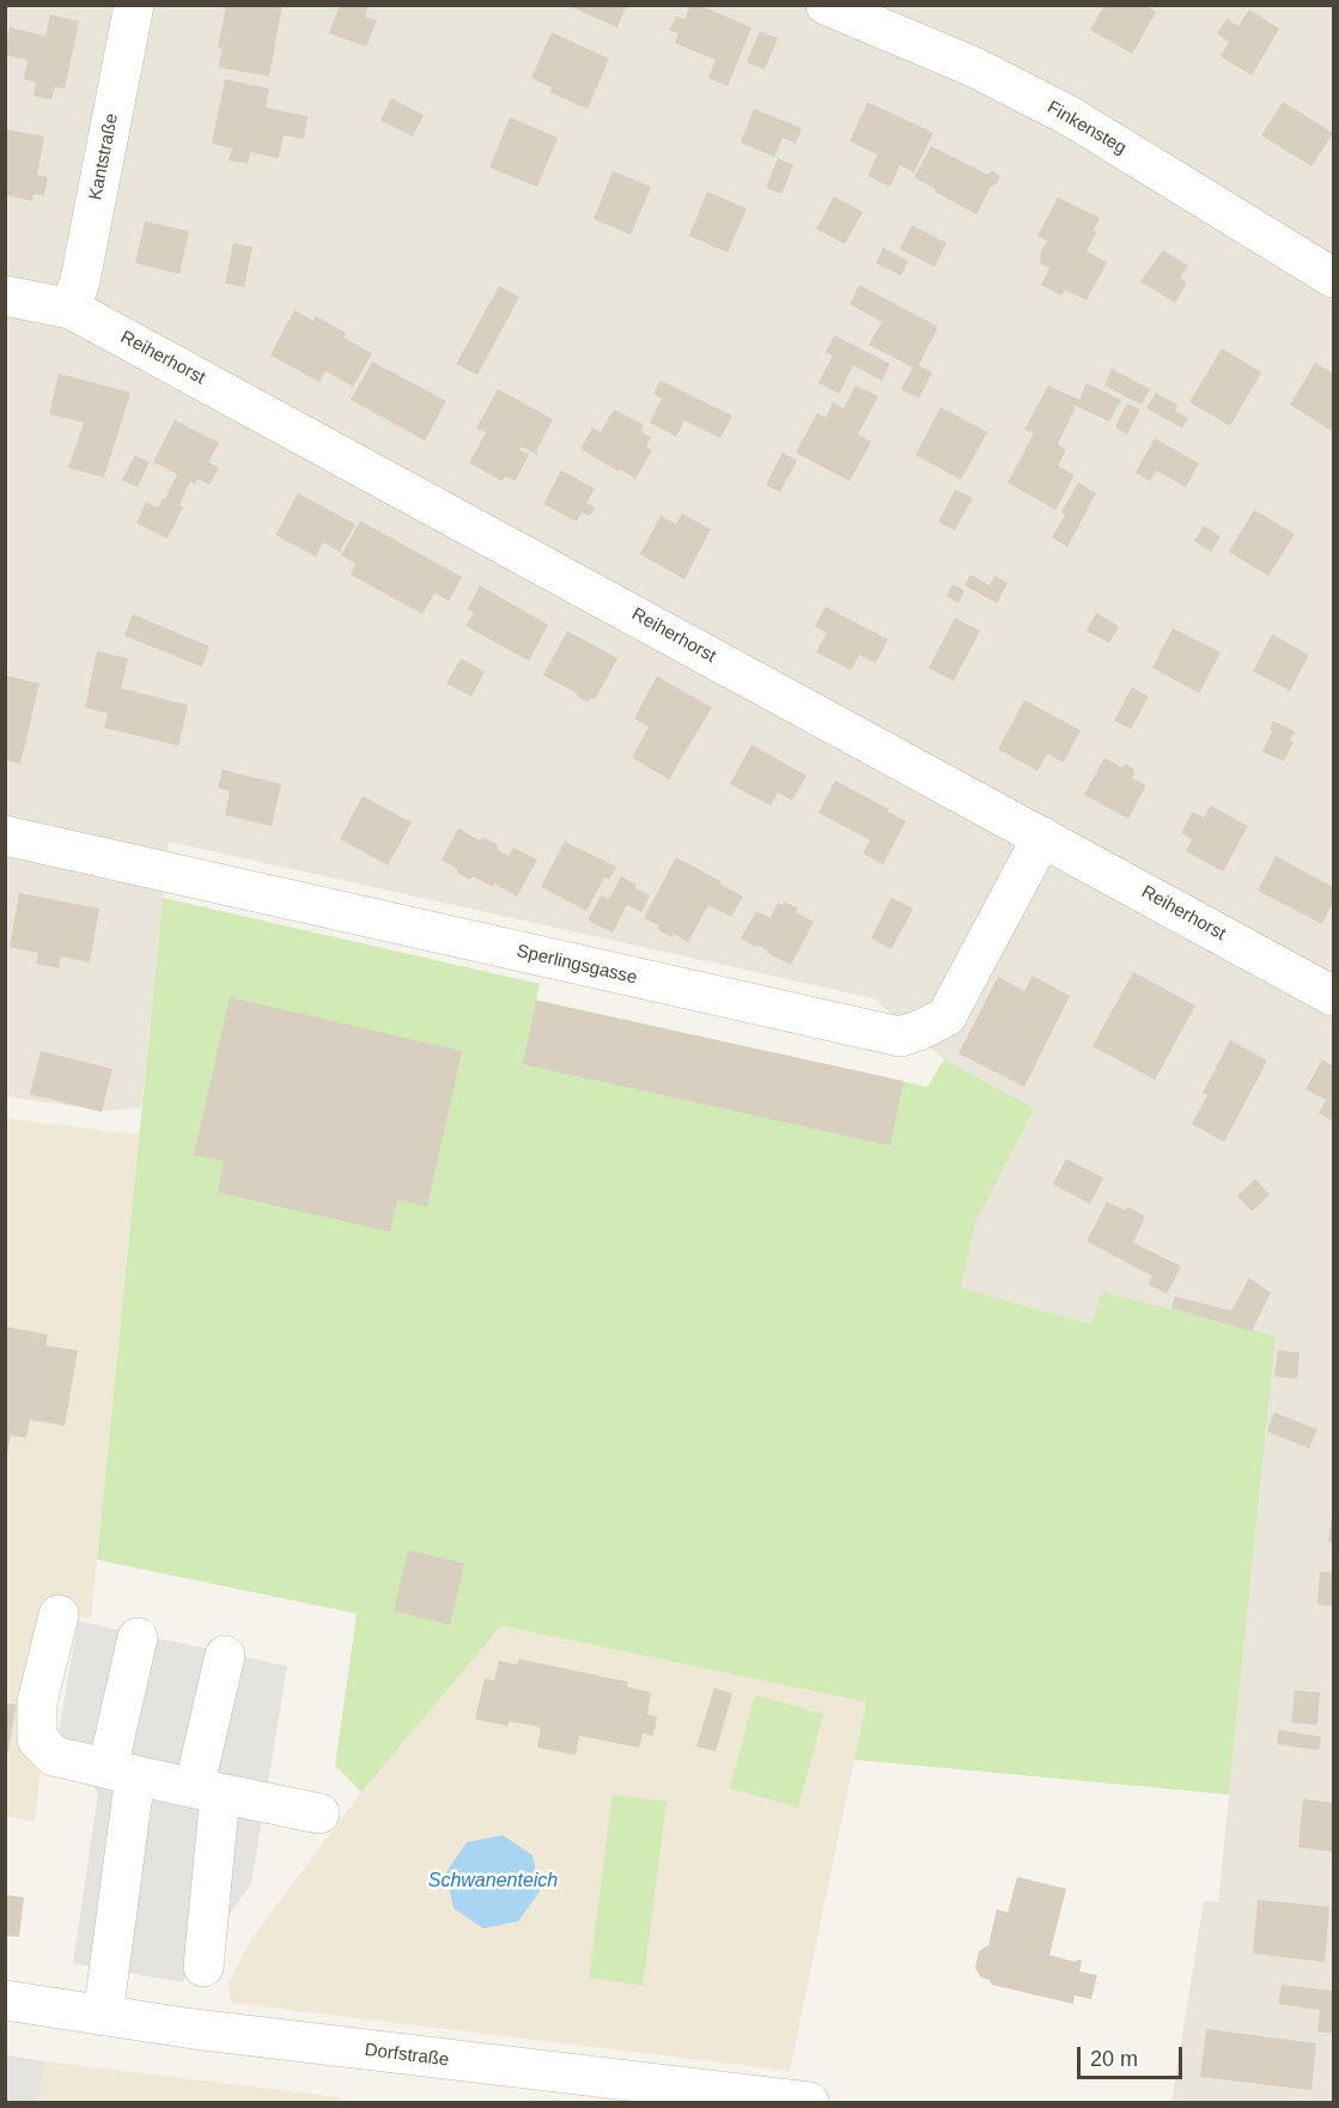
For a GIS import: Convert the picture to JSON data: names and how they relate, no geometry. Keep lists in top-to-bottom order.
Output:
{
  "streets": {
    "street": [
      "Finkensteg",
      "Kantstraße",
      "Reiherhorst",
      "Sperlingsgasse",
      "Dorfstraße"
    ]
  },
  "crossings": [
    ["Kantstraße", "Reiherhorst"],
    ["Reiherhorst", "Sperlingsgasse"]
  ],
  "water": ["Schwanenteich"],
  "scale_bar": "20 m"
}
